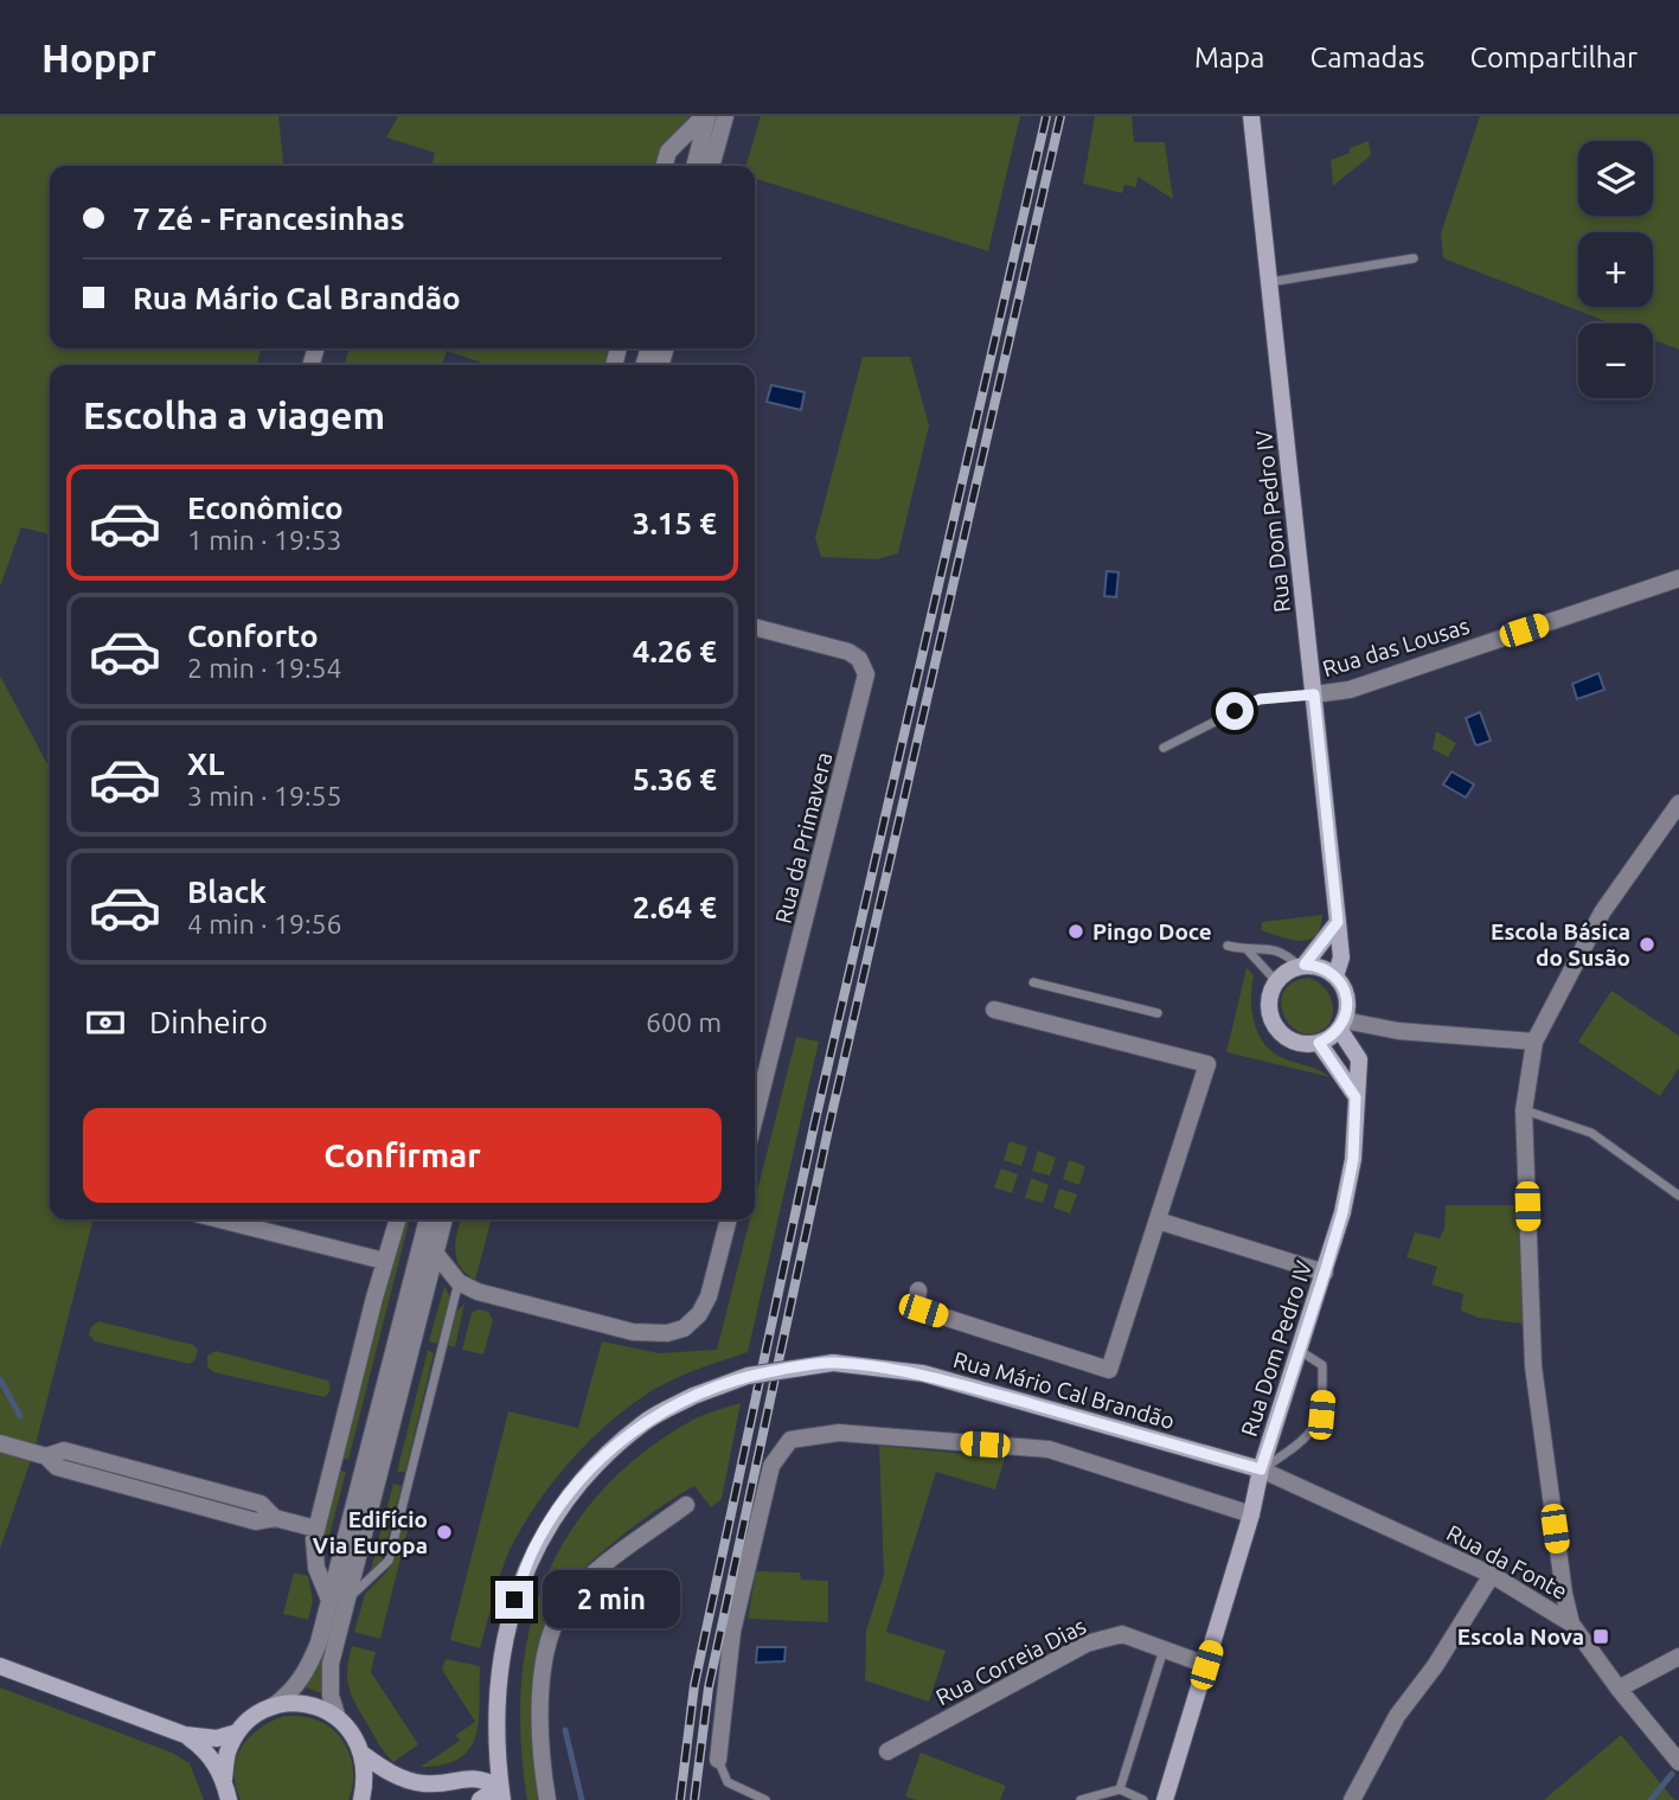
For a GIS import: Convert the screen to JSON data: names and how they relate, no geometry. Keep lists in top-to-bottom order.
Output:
{
  "streets": {
    "street": [
      "Rua Dom Pedro IV",
      "Rua das Lousas",
      "Rua da Primavera",
      "Rua Mário Cal Brandão",
      "Rua da Fonte",
      "Rua Correia Dias"
    ]
  },
  "crossings": [
    ["Rua Dom Pedro IV", "Rua das Lousas"],
    ["Rua Dom Pedro IV", "Rua Mário Cal Brandão"],
    ["Rua Dom Pedro IV", "Rua da Fonte"],
    ["Rua Dom Pedro IV", "Rua Correia Dias"],
    ["Rua Mário Cal Brandão", "Rua da Fonte"]
  ],
  "places": {
    "other": ["Pingo Doce", "Escola Básica do Susão", "Edifício Via Europa"],
    "transit": ["Escola Nova"]
  },
  "page": {
    "header": "Hoppr",
    "nav": ["Mapa", "Camadas", "Compartilhar"],
    "map_buttons": ["+", "−"],
    "banner": ["7 Zé - Francesinhas", "Rua Mário Cal Brandão"],
    "heading": "Escolha a viagem",
    "list": [
      {
        "name": "Econômico",
        "note": "1 min · 19:53",
        "value": "3.15 €"
      },
      {
        "name": "Conforto",
        "note": "2 min · 19:54",
        "value": "4.26 €"
      },
      {
        "name": "XL",
        "note": "3 min · 19:55",
        "value": "5.36 €"
      },
      {
        "name": "Black",
        "note": "4 min · 19:56",
        "value": "2.64 €"
      }
    ],
    "pay": ["Dinheiro", "600 m"],
    "buttons": "Confirmar",
    "bubble": "2 min"
  }
}
